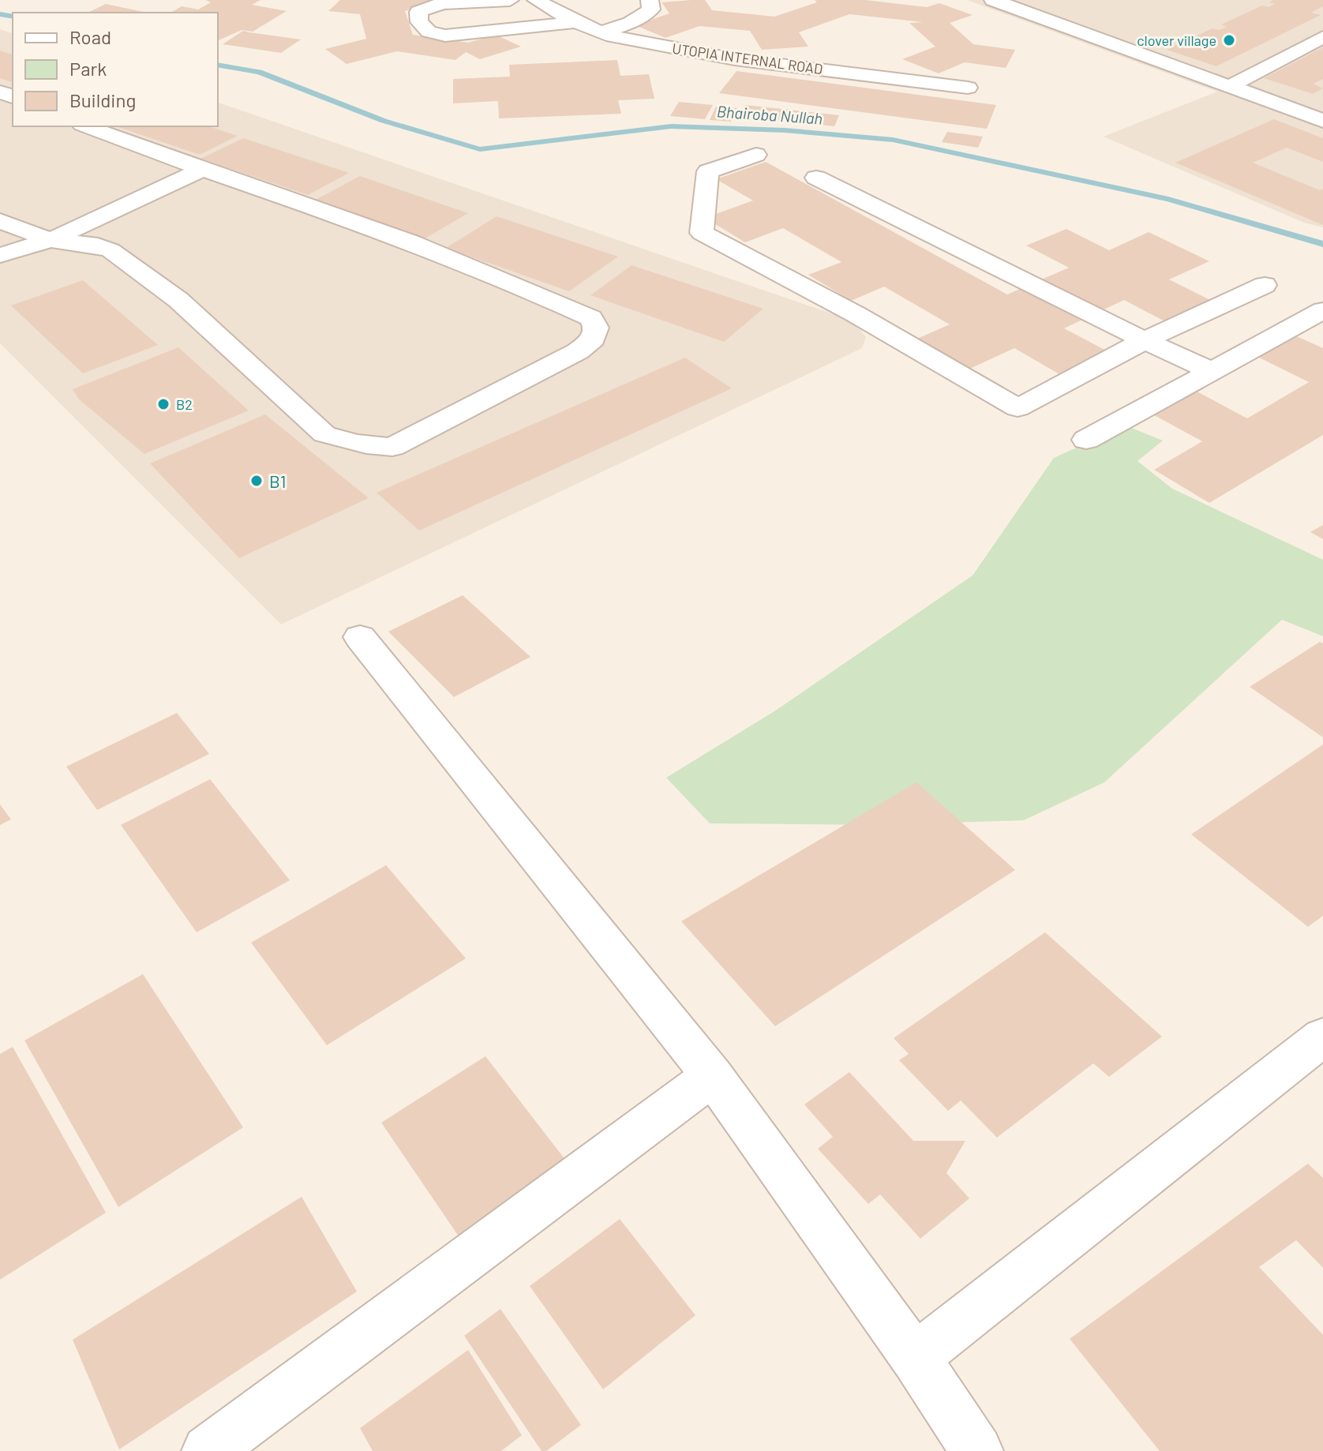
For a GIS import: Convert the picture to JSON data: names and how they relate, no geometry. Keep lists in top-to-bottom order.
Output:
{
  "streets": {
    "street": ["UTOPIA INTERNAL ROAD"]
  },
  "water": ["Bhairoba Nullah"],
  "places": ["clover village", "B2", "B1"],
  "legend": ["Road", "Park", "Building"]
}
